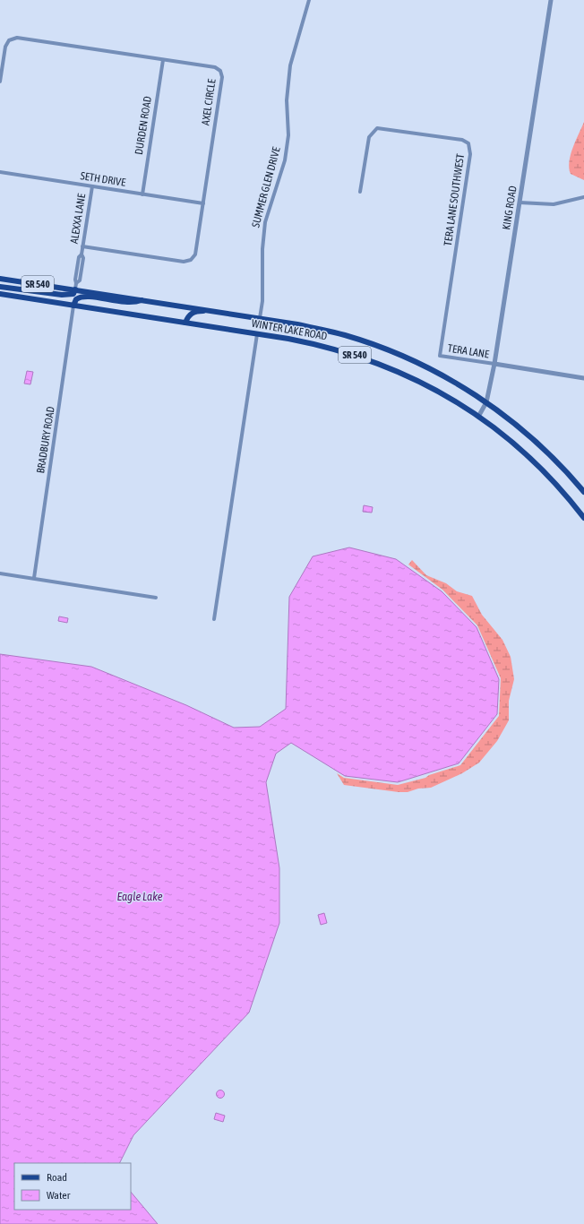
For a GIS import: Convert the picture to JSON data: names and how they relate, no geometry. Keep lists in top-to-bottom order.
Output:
{
  "streets": {
    "main road": ["SR 540", "WINTER LAKE ROAD"],
    "street": [
      "AXEL CIRCLE",
      "DURDEN ROAD",
      "SETH DRIVE",
      "SUMMER GLEN DRIVE",
      "TERA LANE SOUTHWEST",
      "KING ROAD",
      "ALEXXA LANE",
      "TERA LANE",
      "BRADBURY ROAD"
    ]
  },
  "crossings": [
    ["AXEL CIRCLE", "DURDEN ROAD"],
    ["AXEL CIRCLE", "SETH DRIVE"],
    ["AXEL CIRCLE", "ALEXXA LANE"],
    ["DURDEN ROAD", "SETH DRIVE"],
    ["SETH DRIVE", "ALEXXA LANE"],
    ["SUMMER GLEN DRIVE", "WINTER LAKE ROAD"],
    ["TERA LANE SOUTHWEST", "TERA LANE"],
    ["KING ROAD", "WINTER LAKE ROAD"],
    ["KING ROAD", "TERA LANE"],
    ["ALEXXA LANE", "WINTER LAKE ROAD"],
    ["WINTER LAKE ROAD", "BRADBURY ROAD"]
  ],
  "water": ["Eagle Lake"],
  "legend": ["Road", "Water"]
}
